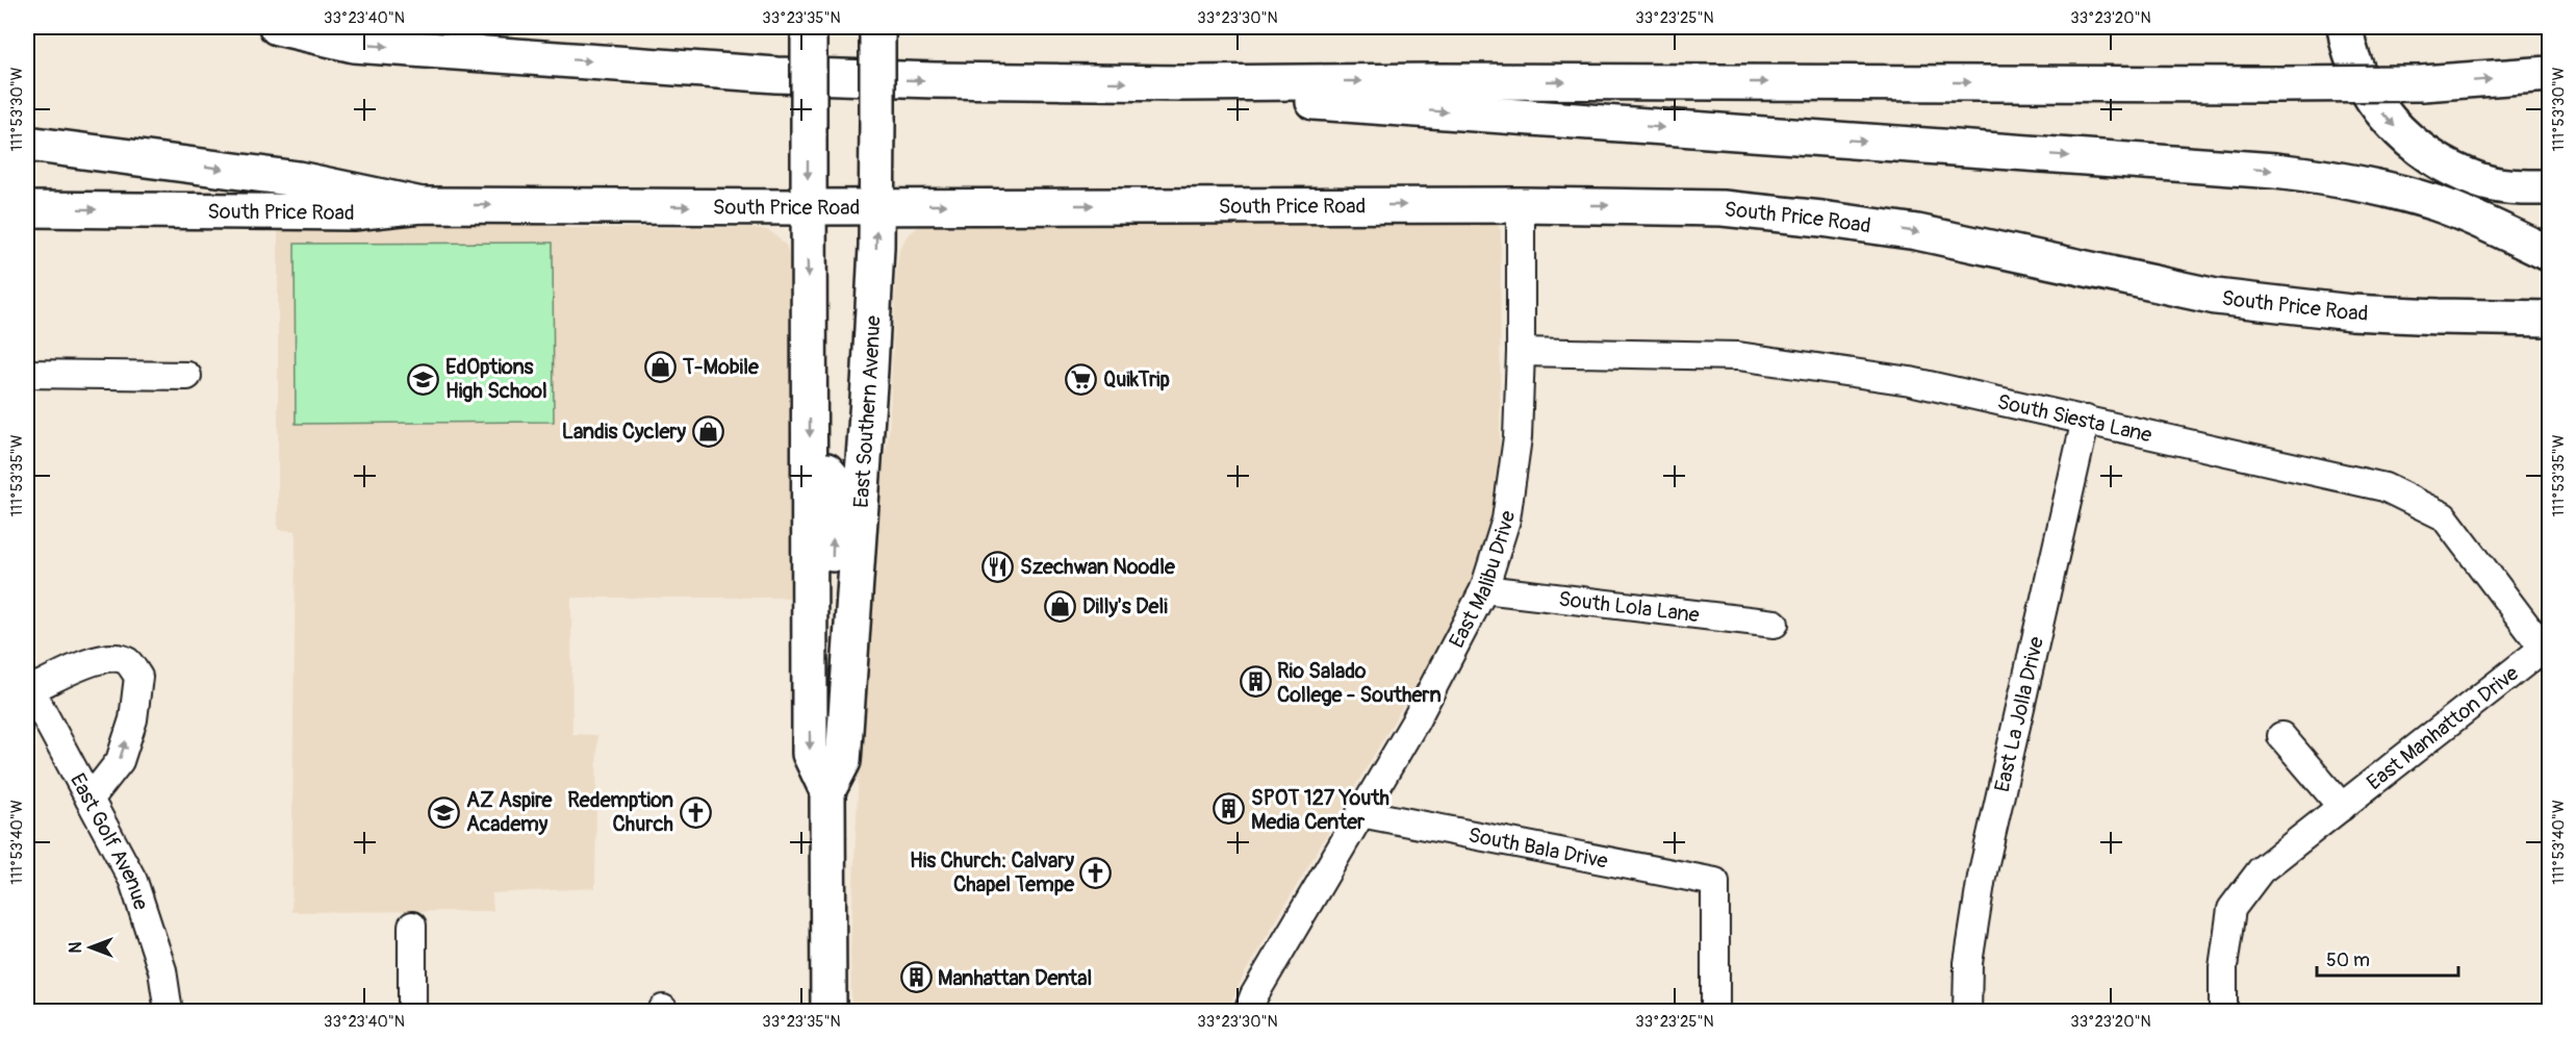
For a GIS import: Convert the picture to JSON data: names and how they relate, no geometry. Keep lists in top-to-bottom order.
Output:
{
  "streets": {
    "main road": ["South Price Road", "East Southern Avenue"],
    "street": [
      "South Siesta Lane",
      "East Malibu Drive",
      "South Lola Lane",
      "East La Jolla Drive",
      "East Manhatton Drive",
      "East Golf Avenue",
      "South Bala Drive"
    ]
  },
  "crossings": [
    ["South Price Road", "East Southern Avenue"],
    ["South Price Road", "East Malibu Drive"],
    ["South Siesta Lane", "East Malibu Drive"],
    ["South Siesta Lane", "East La Jolla Drive"],
    ["South Siesta Lane", "East Manhatton Drive"],
    ["East Malibu Drive", "South Lola Lane"],
    ["East Malibu Drive", "South Bala Drive"]
  ],
  "places": {
    "shop": ["T-Mobile", "Landis Cyclery", "Dilly's Deli"],
    "school or university": ["EdOptions High School", "AZ Aspire Academy"],
    "supermarket": ["QuikTrip"],
    "restaurant": ["Szechwan Noodle"],
    "building": ["Rio Salado College - Southern", "SPOT 127 Youth Media Center", "Manhattan Dental"],
    "church": ["Redemption Church", "His Church: Calvary Chapel Tempe"]
  },
  "scale_bar": "50 m",
  "north": "left",
  "coordinates": [
    "33°23'40\"N",
    "33°23'35\"N",
    "33°23'30\"N",
    "33°23'25\"N",
    "33°23'20\"N",
    "111°53'30\"W",
    "111°53'35\"W",
    "111°53'40\"W"
  ]
}
